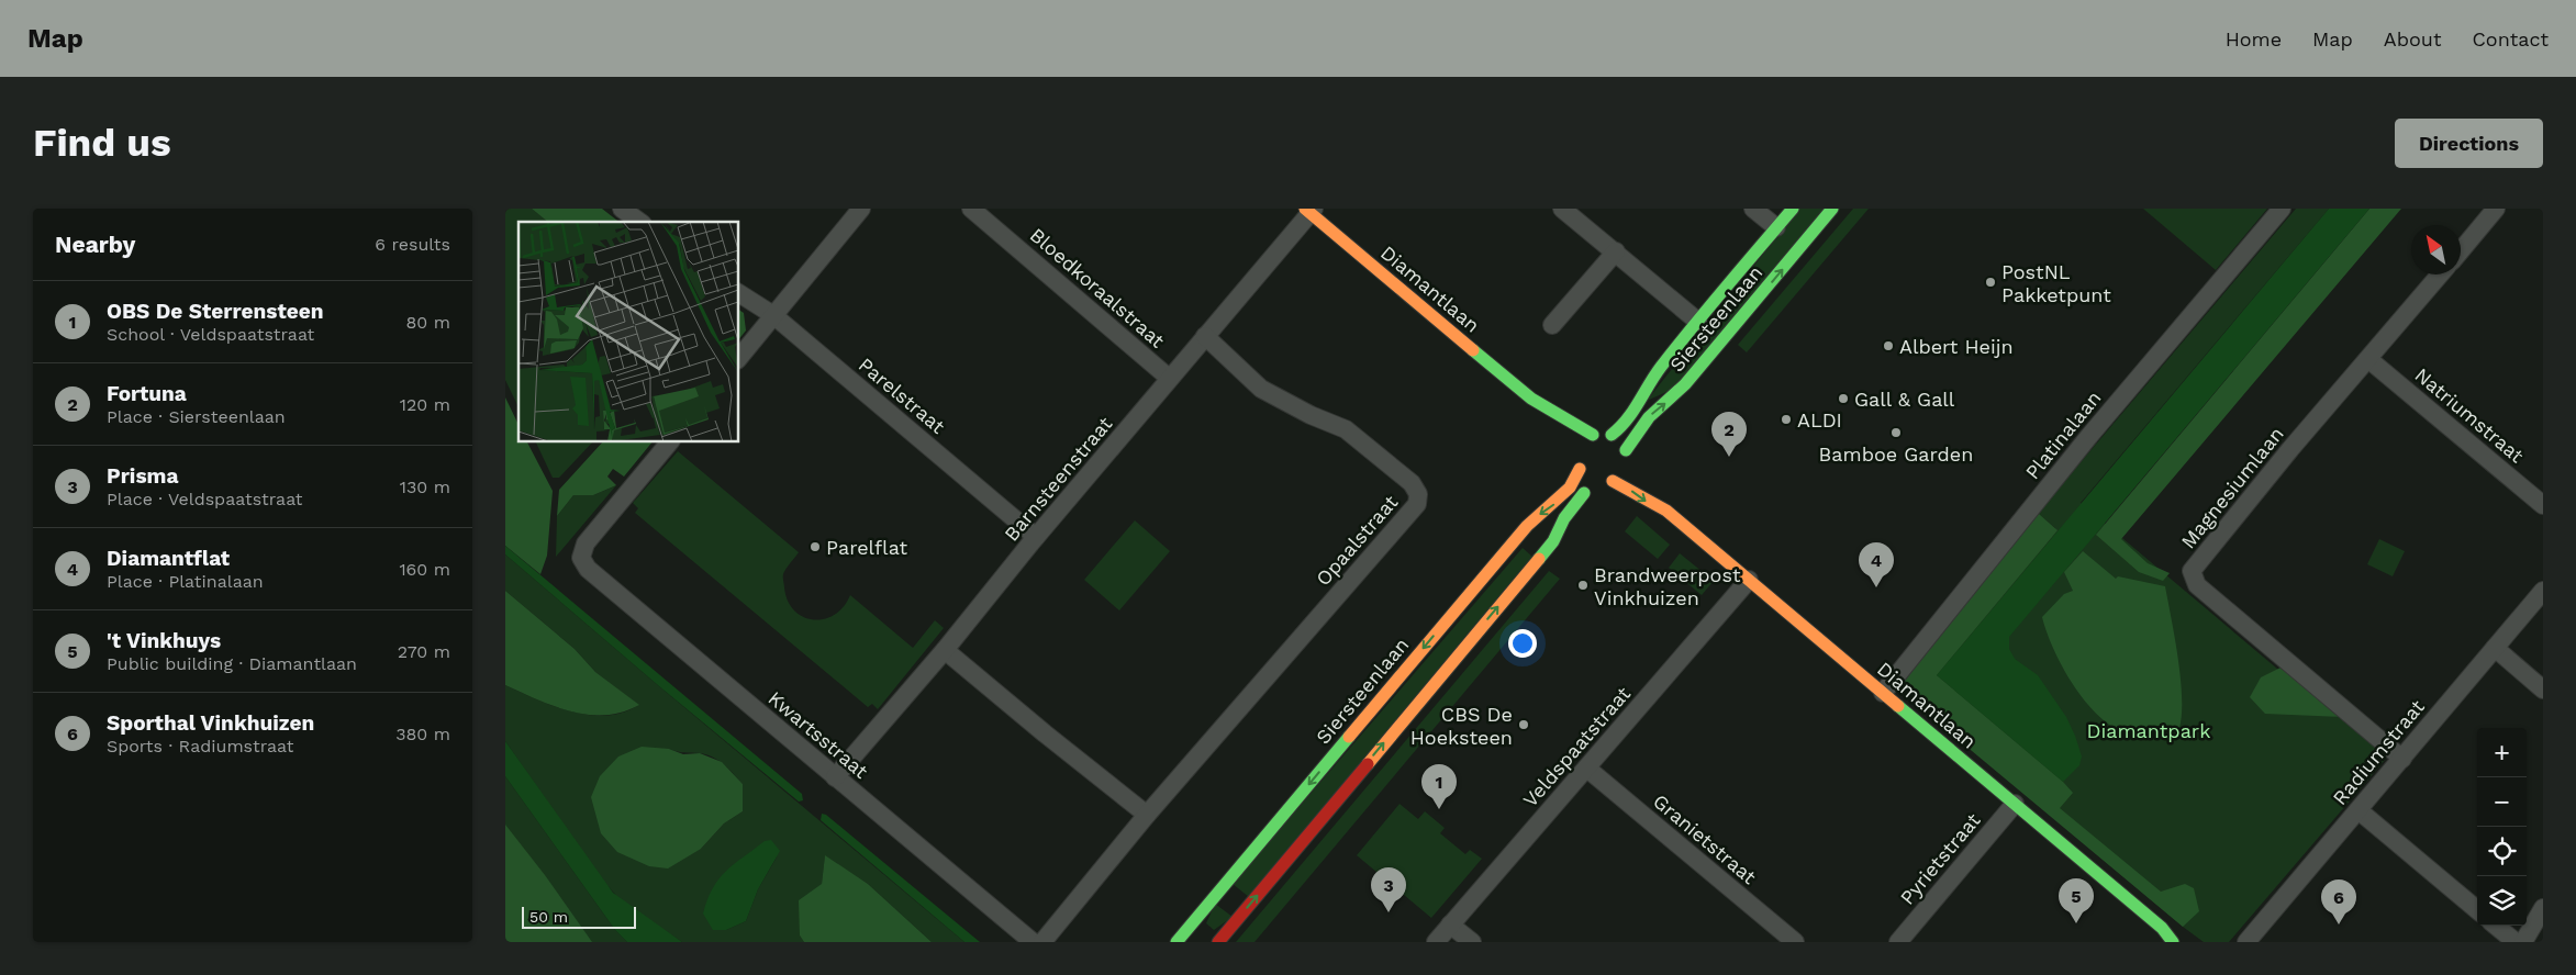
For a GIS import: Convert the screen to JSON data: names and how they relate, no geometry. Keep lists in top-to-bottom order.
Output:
{
  "streets": {
    "main road": ["Diamantlaan", "Siersteenlaan"],
    "street": [
      "Bloedkoraalstraat",
      "Parelstraat",
      "Natriumstraat",
      "Platinalaan",
      "Barnsteenstraat",
      "Magnesiumlaan",
      "Opaalstraat",
      "Kwartsstraat",
      "Veldspaatstraat",
      "Radiumstraat",
      "Granietstraat",
      "Pyrietstraat"
    ]
  },
  "crossings": [
    ["Bloedkoraalstraat", "Barnsteenstraat"],
    ["Diamantlaan", "Siersteenlaan"],
    ["Diamantlaan", "Platinalaan"],
    ["Diamantlaan", "Barnsteenstraat"],
    ["Diamantlaan", "Veldspaatstraat"],
    ["Diamantlaan", "Pyrietstraat"],
    ["Parelstraat", "Barnsteenstraat"],
    ["Natriumstraat", "Magnesiumlaan"],
    ["Barnsteenstraat", "Opaalstraat"],
    ["Barnsteenstraat", "Kwartsstraat"],
    ["Magnesiumlaan", "Radiumstraat"],
    ["Veldspaatstraat", "Granietstraat"]
  ],
  "parks": ["Diamantpark"],
  "places": [
    "PostNL Pakketpunt",
    "Albert Heijn",
    "Gall & Gall",
    "ALDI",
    "Bamboe Garden",
    "Parelflat",
    "Brandweerpost Vinkhuizen",
    "CBS De Hoeksteen"
  ],
  "scale_bar": "50 m",
  "north": "top left",
  "page": {
    "header": "Map",
    "nav": [
      "Home",
      "Map",
      "About",
      "Contact"
    ],
    "buttons": "Directions",
    "title": "Find us",
    "heading": ["Nearby", "6 results"],
    "list": [
      {
        "mark": "1",
        "name": "OBS De Sterrensteen",
        "note": "School · Veldspaatstraat",
        "value": "80 m"
      },
      {
        "mark": "2",
        "name": "Fortuna",
        "note": "Place · Siersteenlaan",
        "value": "120 m"
      },
      {
        "mark": "3",
        "name": "Prisma",
        "note": "Place · Veldspaatstraat",
        "value": "130 m"
      },
      {
        "mark": "4",
        "name": "Diamantflat",
        "note": "Place · Platinalaan",
        "value": "160 m"
      },
      {
        "mark": "5",
        "name": "'t Vinkhuys",
        "note": "Public building · Diamantlaan",
        "value": "270 m"
      },
      {
        "mark": "6",
        "name": "Sporthal Vinkhuizen",
        "note": "Sports · Radiumstraat",
        "value": "380 m"
      }
    ],
    "pins": [
      "2",
      "4",
      "1",
      "3",
      "5",
      "6"
    ],
    "map_buttons": ["+", "−"],
    "scale": "50 m"
  }
}
